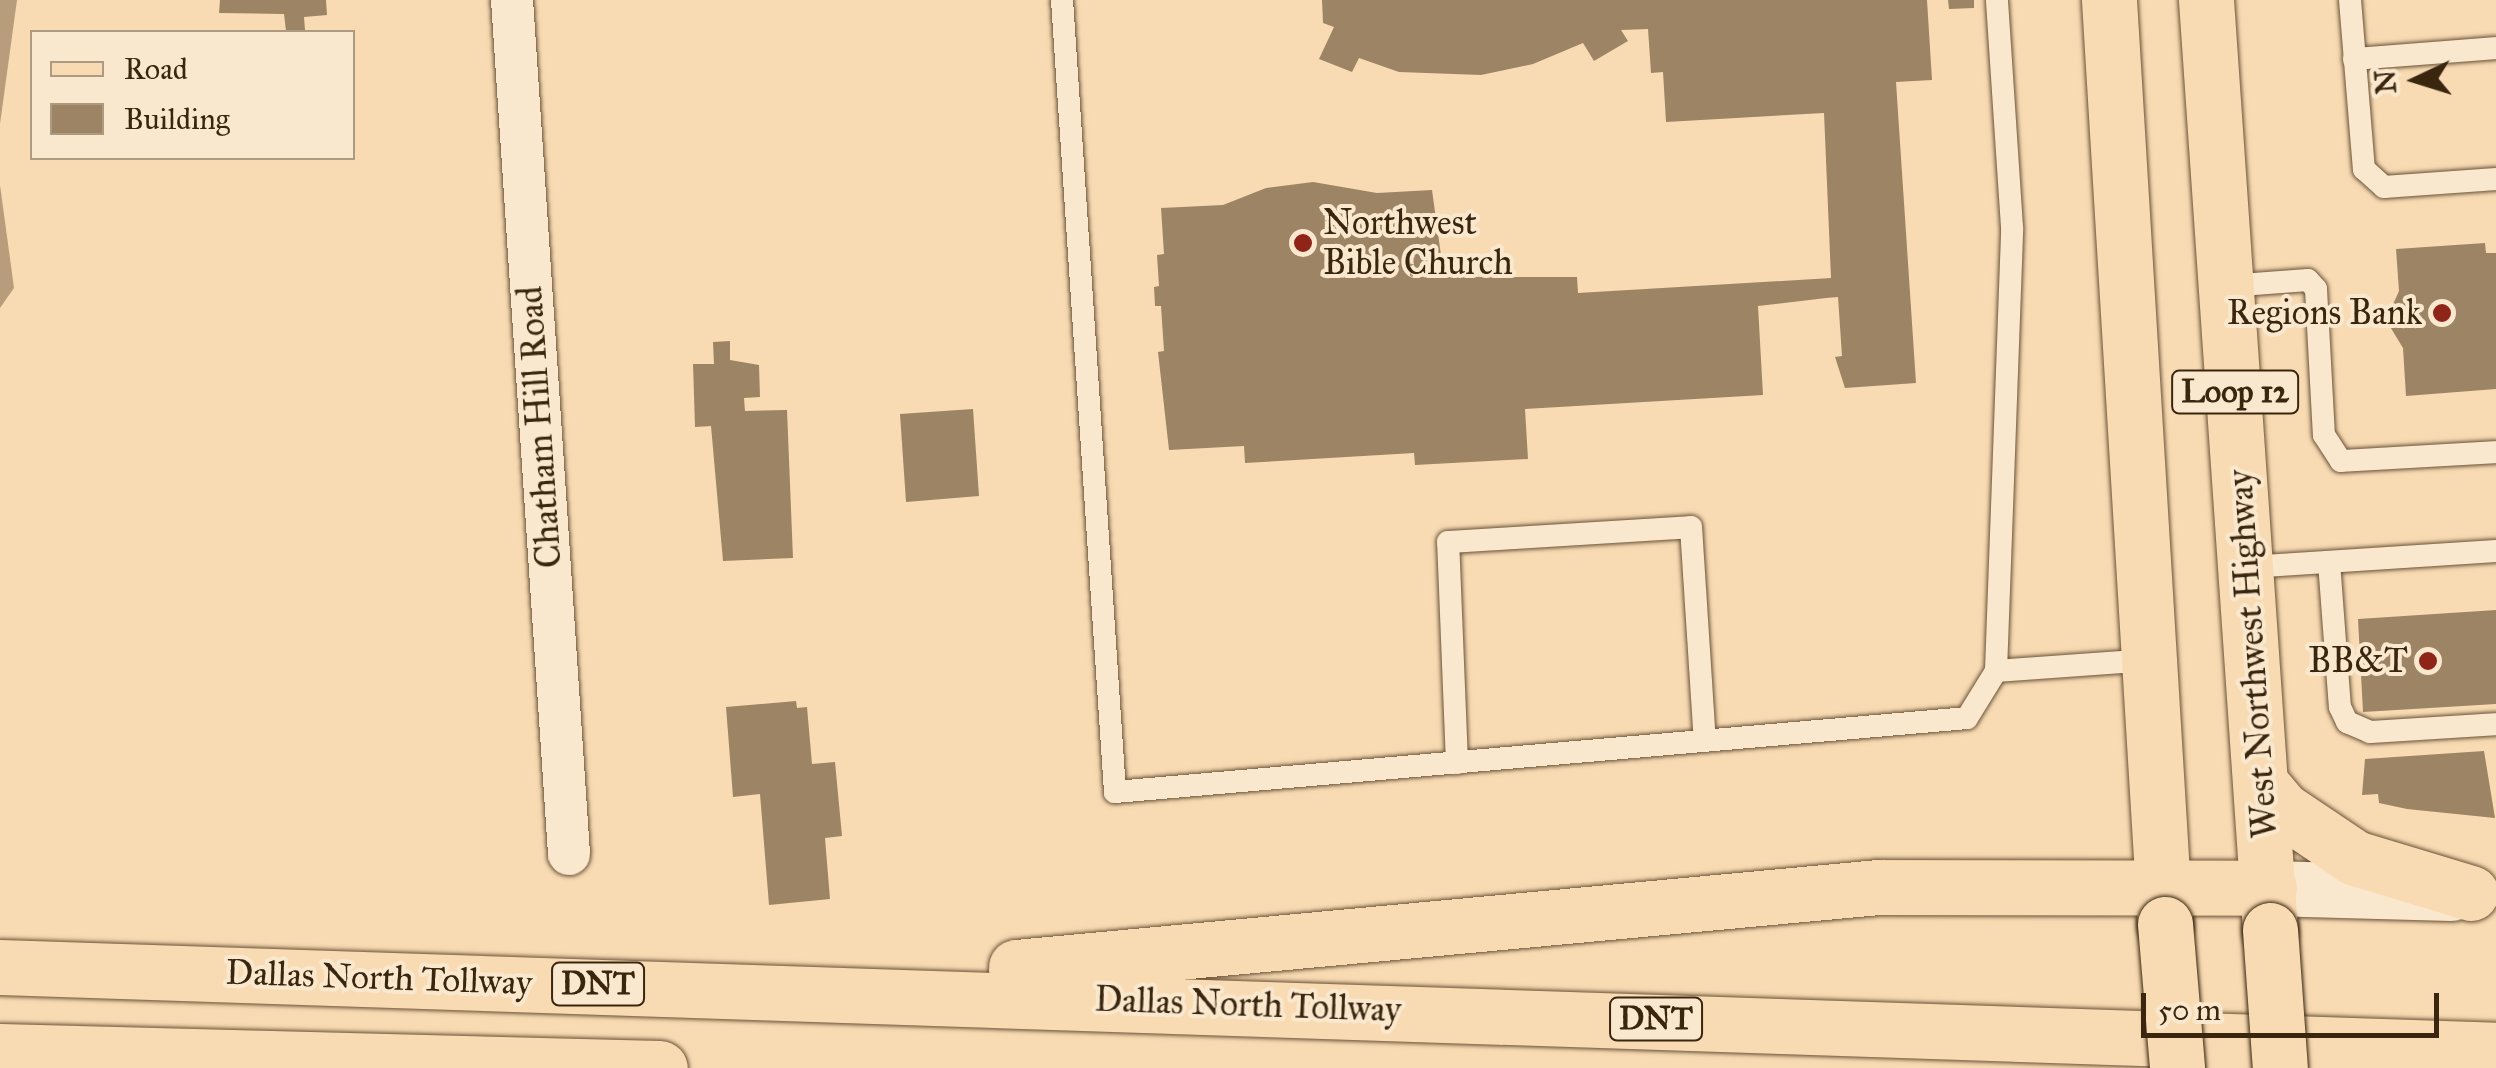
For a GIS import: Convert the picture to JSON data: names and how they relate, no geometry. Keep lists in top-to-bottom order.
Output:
{
  "streets": {
    "main road": [
      "Loop 12",
      "West Northwest Highway",
      "Dallas North Tollway",
      "DNT"
    ],
    "street": ["Chatham Hill Road"]
  },
  "places": ["Northwest Bible Church", "Regions Bank", "BB&T"],
  "legend": ["Road", "Building"],
  "scale_bar": "50 m",
  "north": "left"
}
